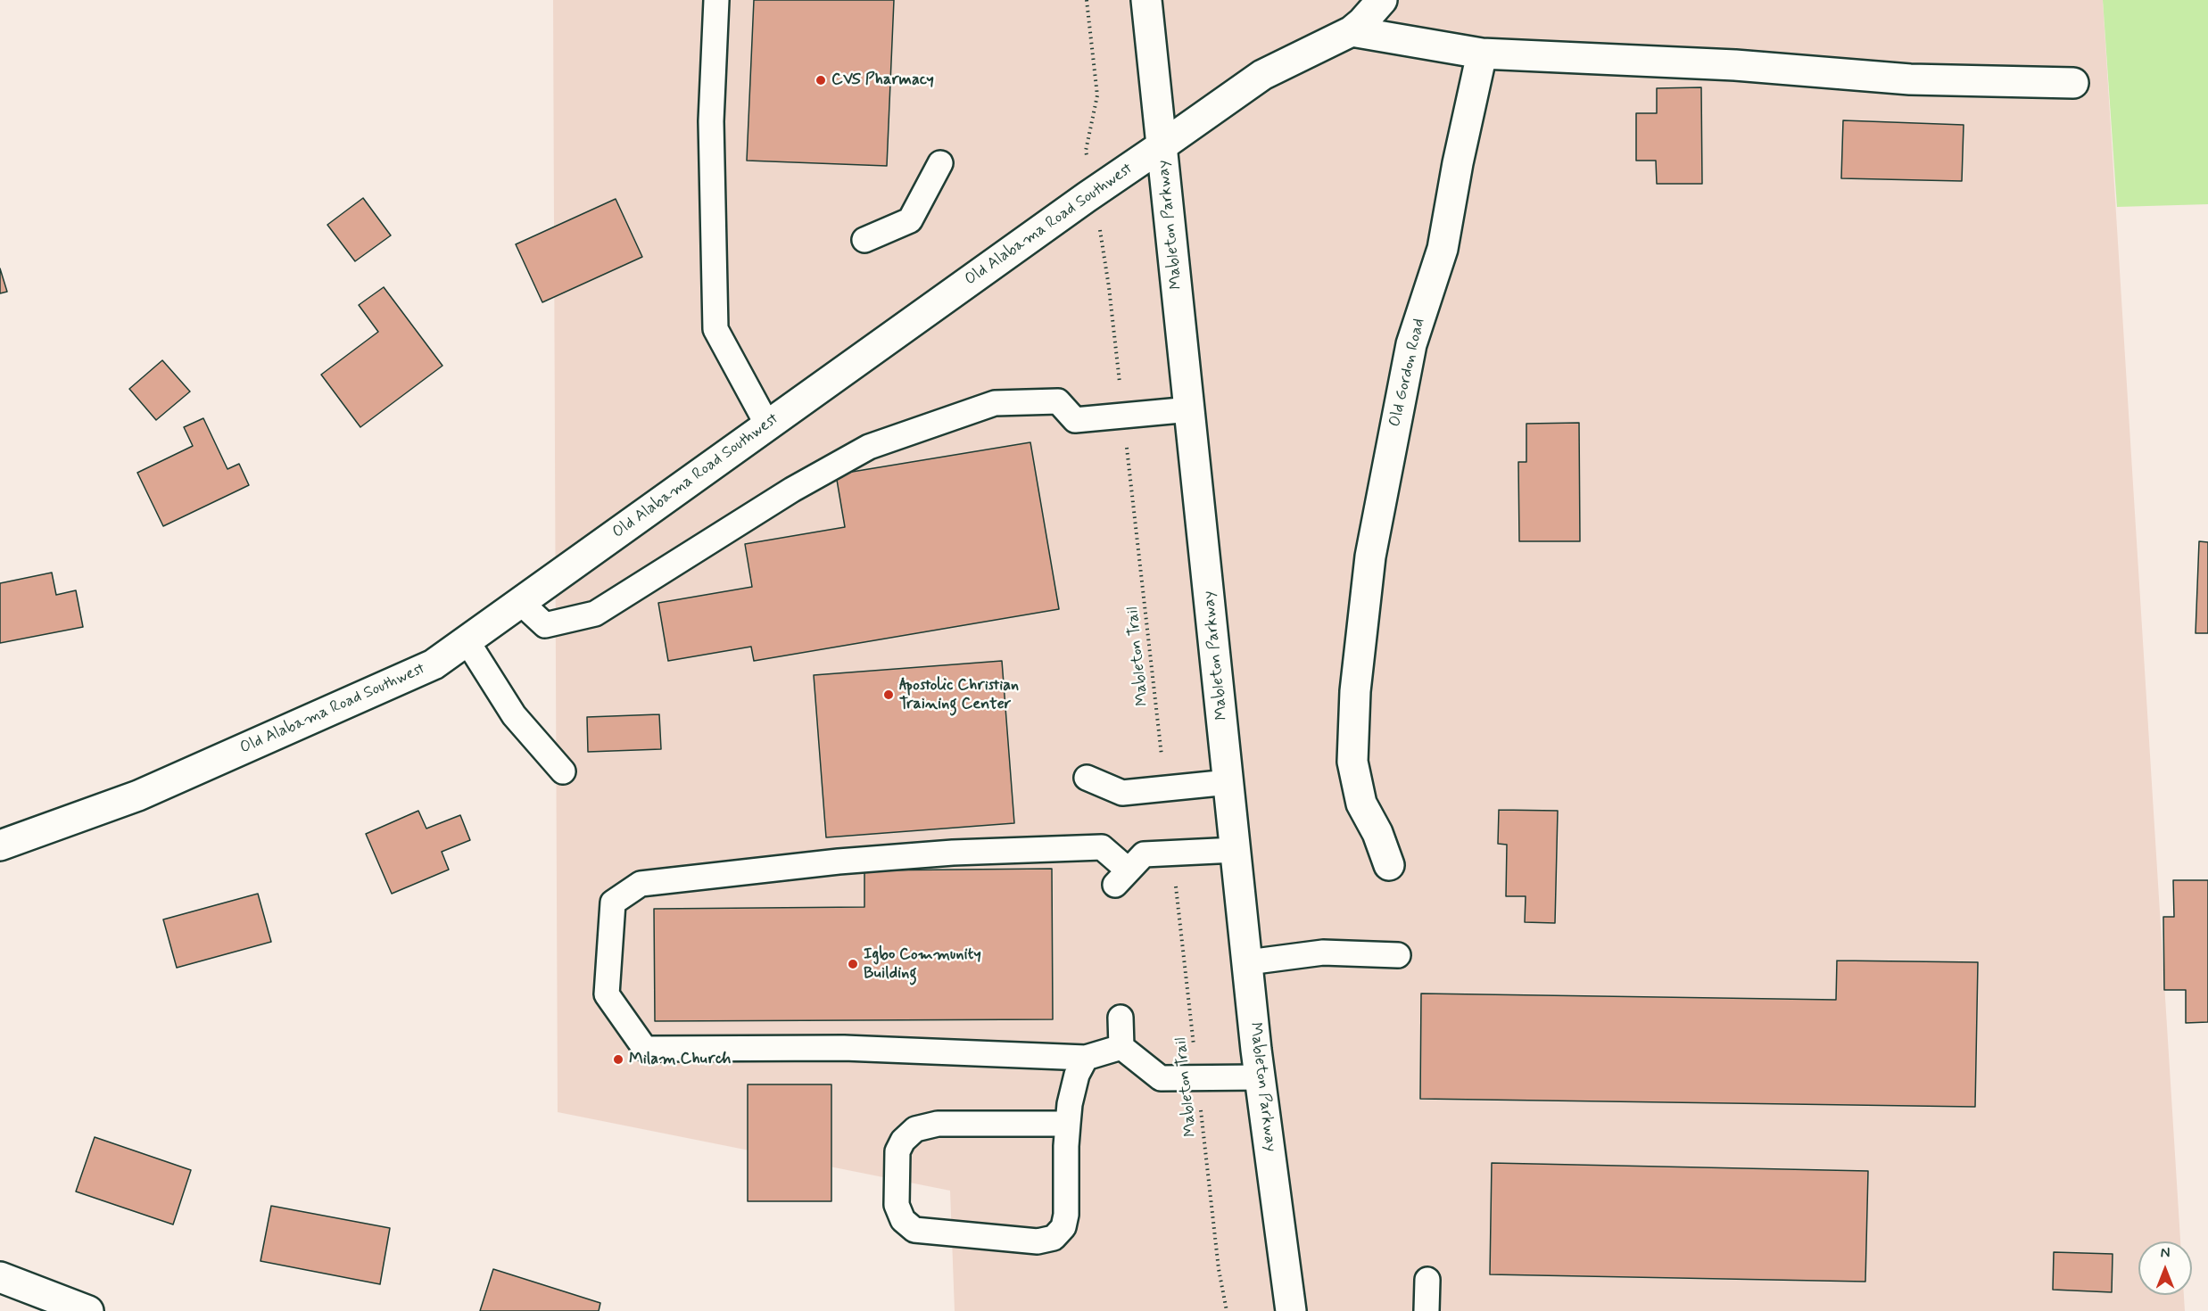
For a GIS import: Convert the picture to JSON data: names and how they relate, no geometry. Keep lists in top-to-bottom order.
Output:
{
  "streets": {
    "street": ["Old Alabama Road Southwest", "Mableton Parkway", "Old Gordon Road"],
    "path": ["Mableton Trail"]
  },
  "crossings": [
    ["Old Alabama Road Southwest", "Mableton Parkway"],
    ["Old Alabama Road Southwest", "Mableton Trail"]
  ],
  "places": [
    "CVS Pharmacy",
    "Apostolic Christian Training Center",
    "Igbo Community Building",
    "Milam Church"
  ],
  "north": "top"
}
